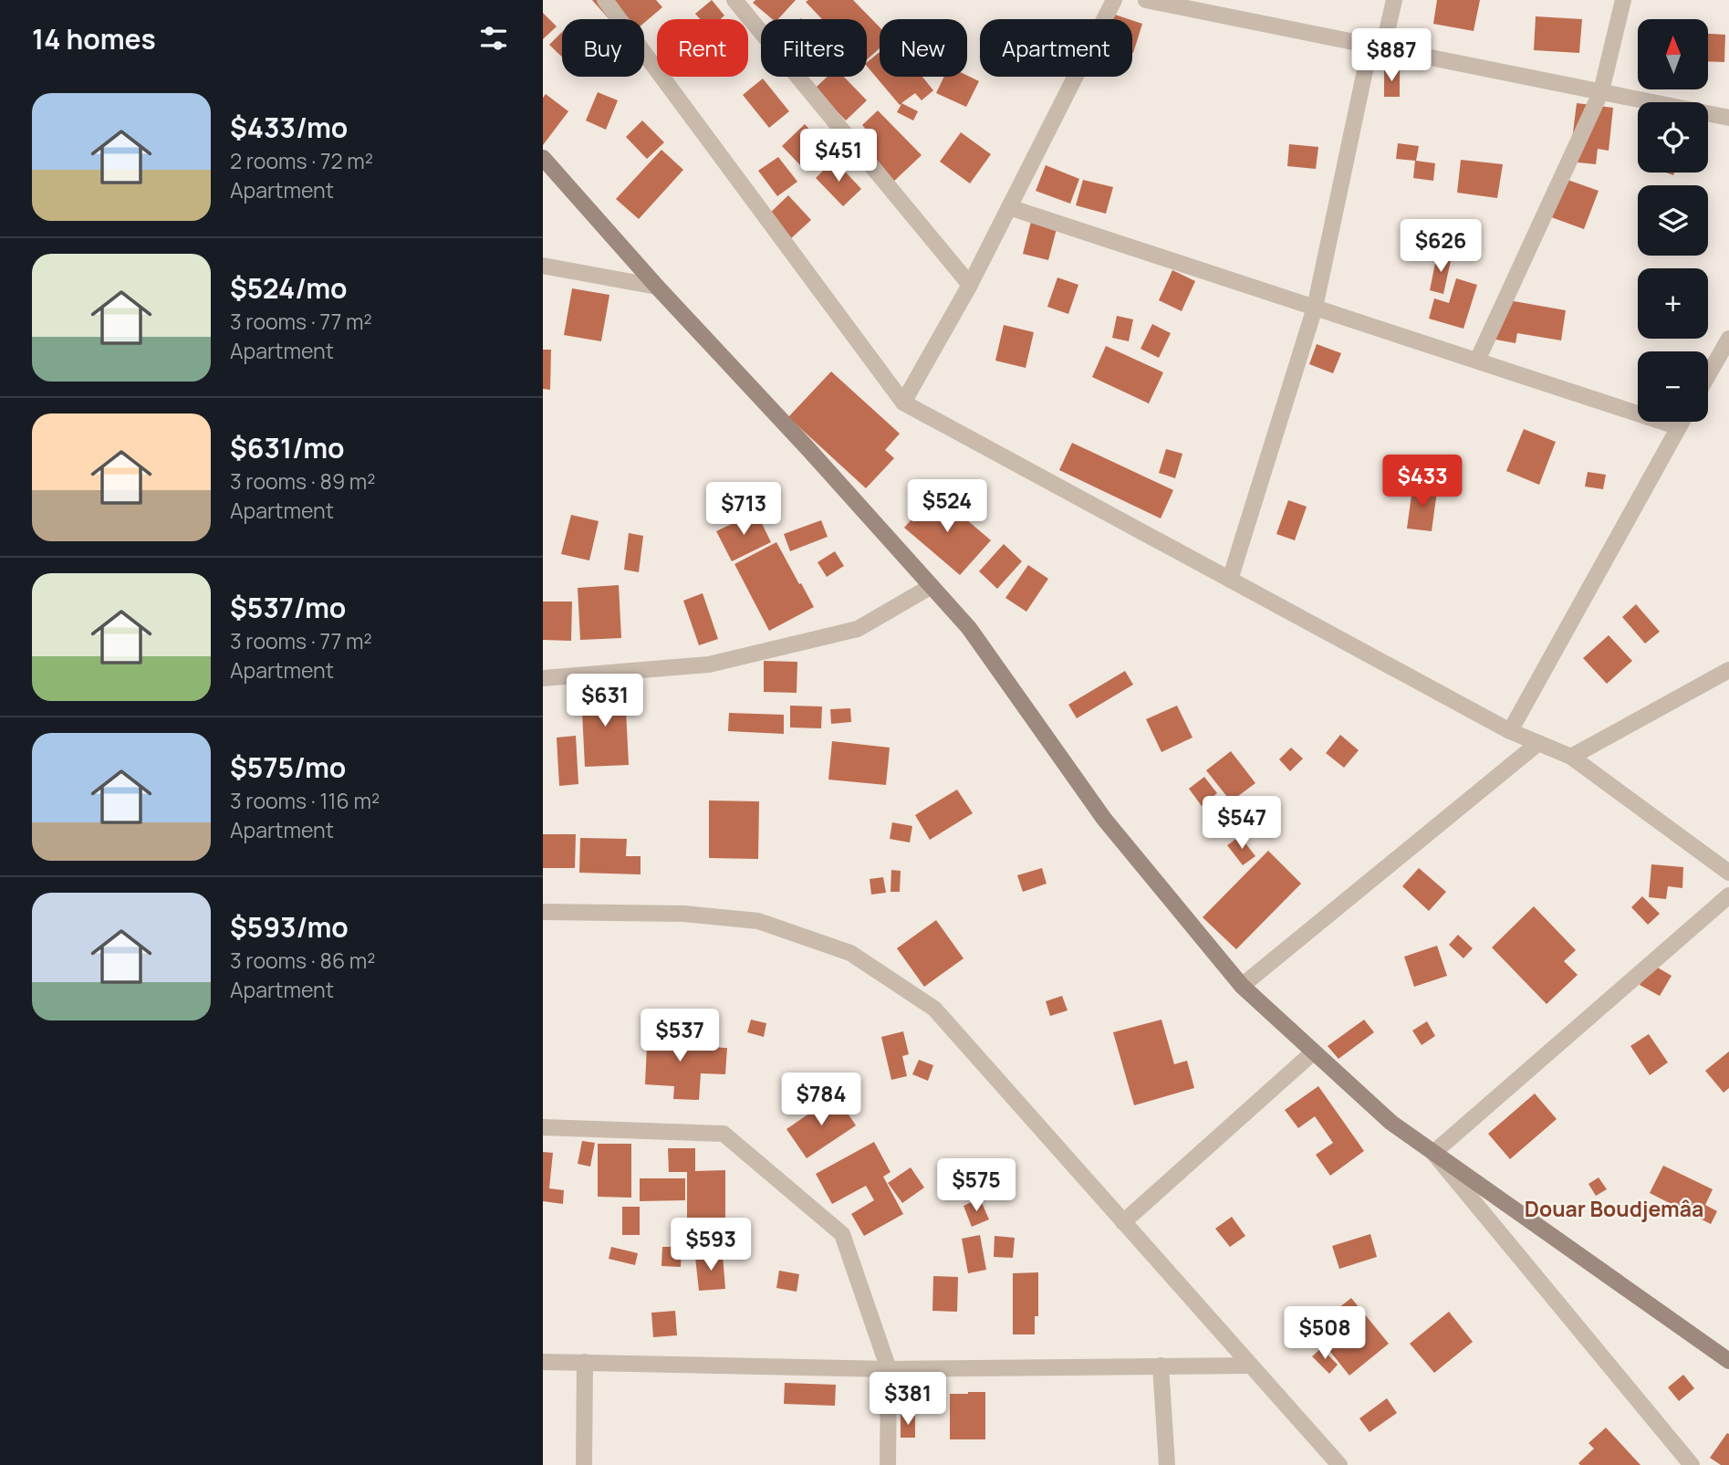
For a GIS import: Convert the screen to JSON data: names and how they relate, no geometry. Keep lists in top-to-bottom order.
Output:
{
  "districts": ["Douar Boudjemâa"],
  "north": "top",
  "page": {
    "heading": "14 homes",
    "map_buttons": ["+", "−"],
    "chip": [
      "Buy",
      "Rent",
      "Filters",
      "New",
      "Apartment"
    ],
    "price": [
      "$887",
      "$451",
      "$626",
      "$433",
      "$524",
      "$713",
      "$631",
      "$547",
      "$537",
      "$784",
      "$575",
      "$593",
      "$508",
      "$381"
    ],
    "list": [
      {
        "name": "$433/mo",
        "note": "2 rooms · 72 m² · Apartment"
      },
      {
        "name": "$524/mo",
        "note": "3 rooms · 77 m² · Apartment"
      },
      {
        "name": "$631/mo",
        "note": "3 rooms · 89 m² · Apartment"
      },
      {
        "name": "$537/mo",
        "note": "3 rooms · 77 m² · Apartment"
      },
      {
        "name": "$575/mo",
        "note": "3 rooms · 116 m² · Apartment"
      },
      {
        "name": "$593/mo",
        "note": "3 rooms · 86 m² · Apartment"
      }
    ]
  }
}
